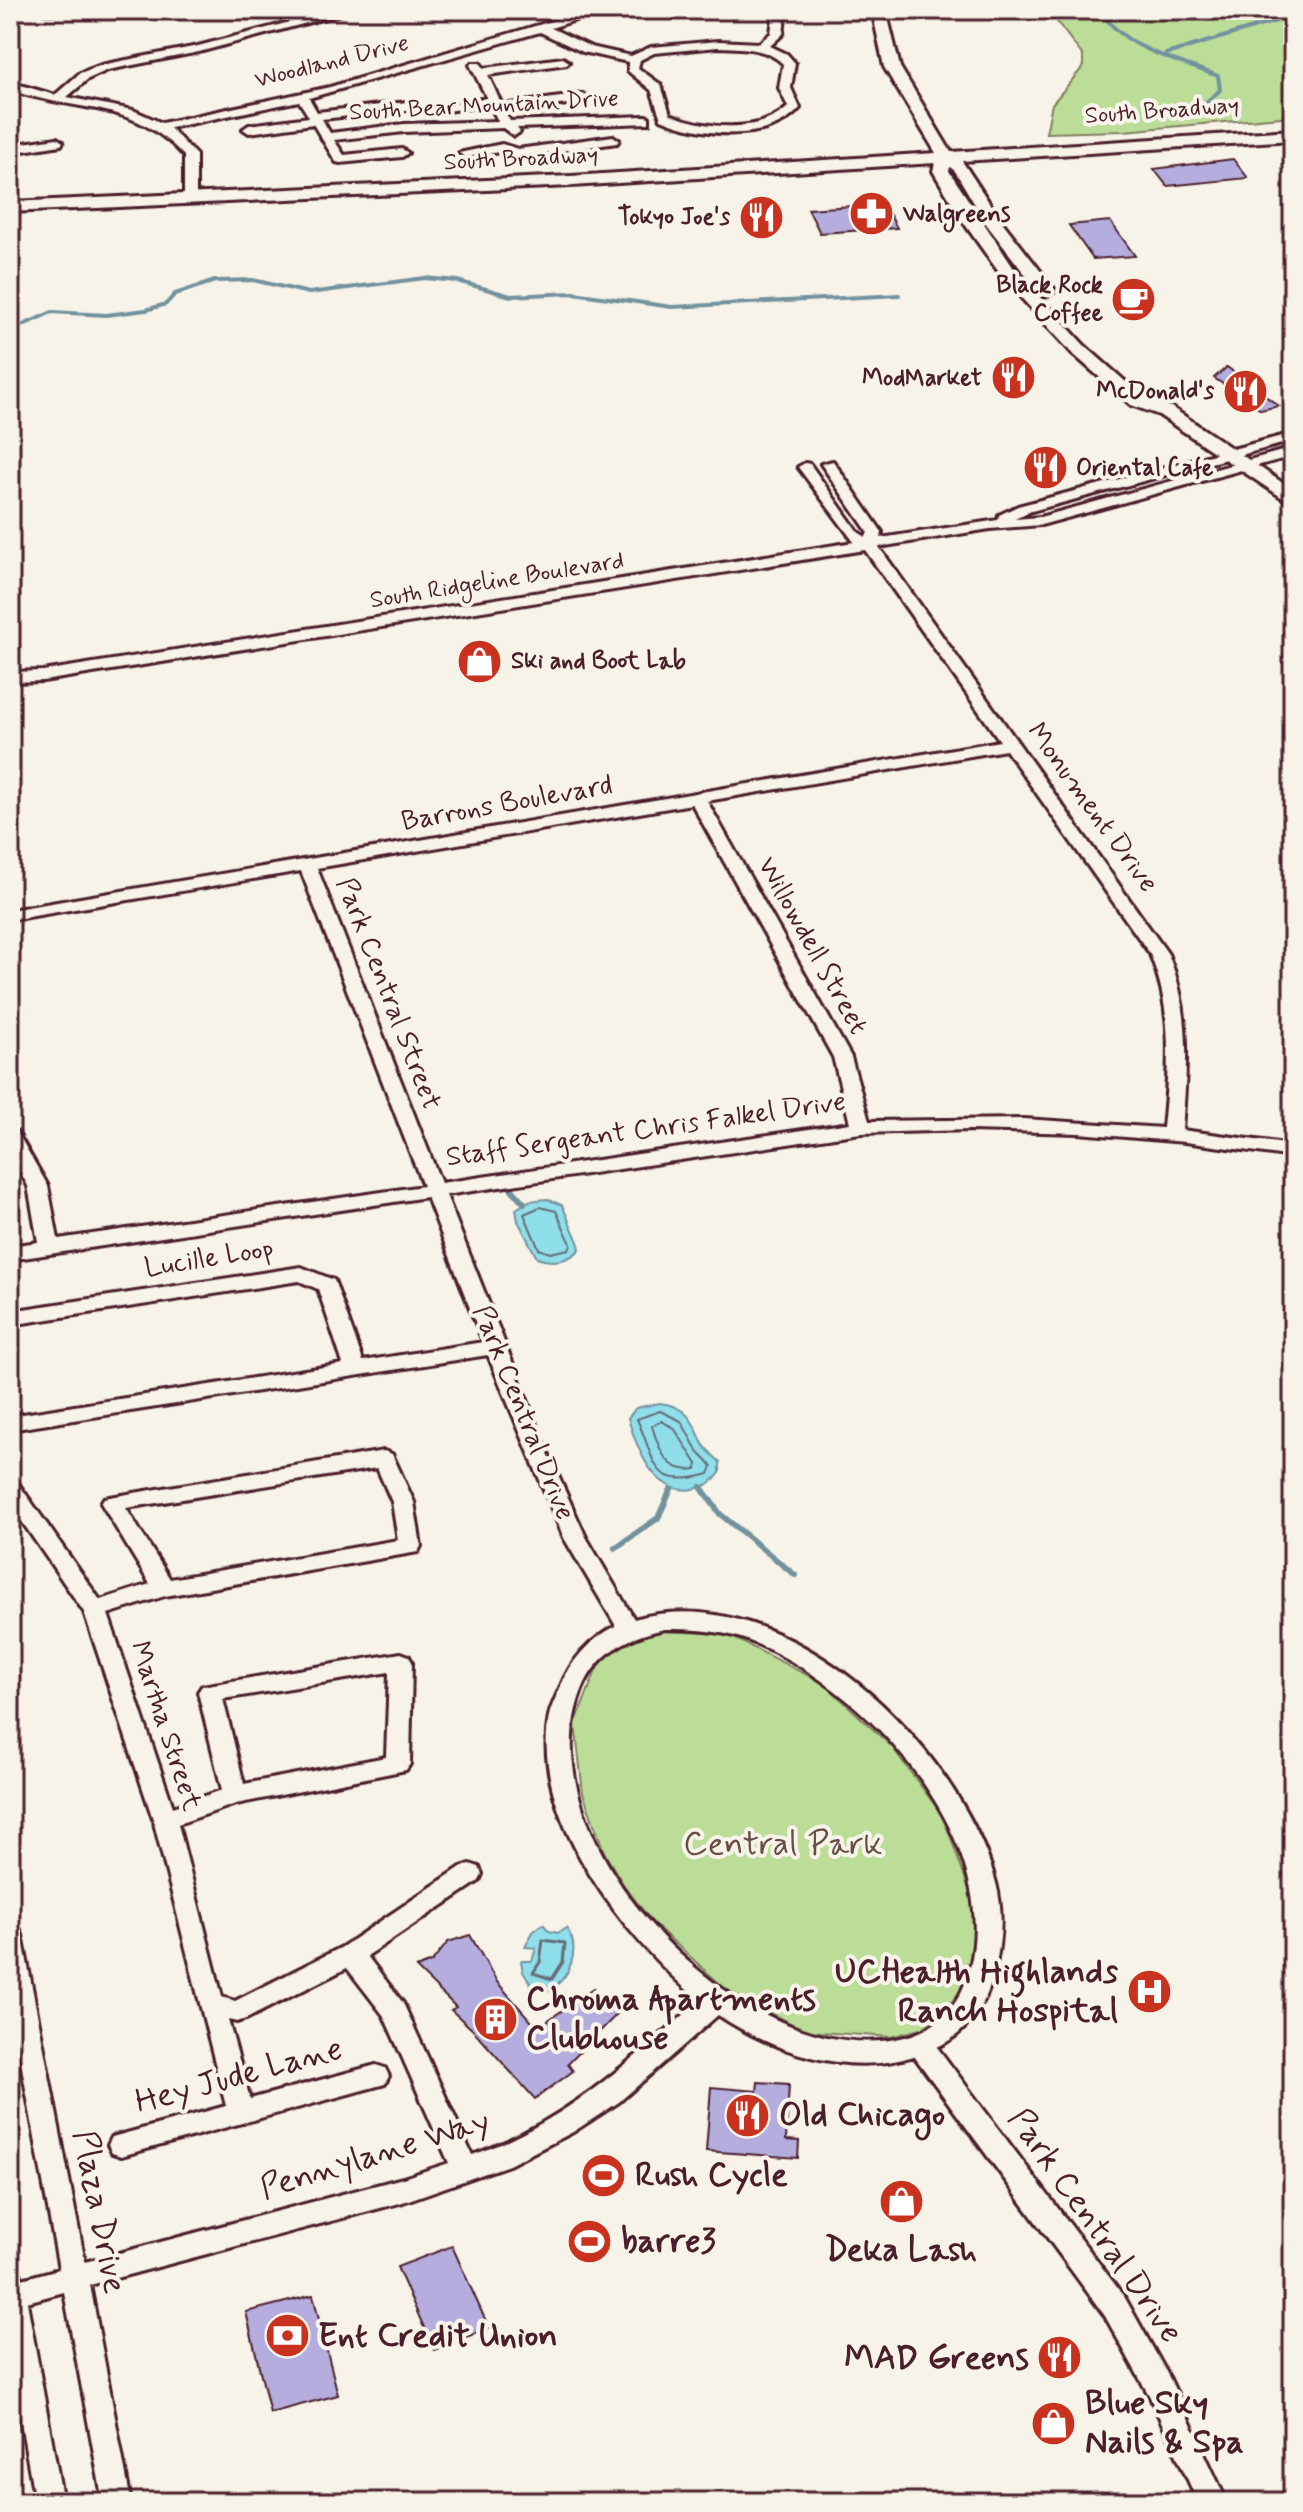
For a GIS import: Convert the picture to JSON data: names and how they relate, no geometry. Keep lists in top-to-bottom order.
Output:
{
  "streets": {
    "main road": ["South Broadway"],
    "street": [
      "Woodland Drive",
      "South Bear Mountain Drive",
      "South Ridgeline Boulevard",
      "Barrons Boulevard",
      "Monument Drive",
      "Willowdell Street",
      "Park Central Street",
      "Staff Sergeant Chris Falkel Drive",
      "Lucille Loop",
      "Park Central Drive",
      "Martha Street",
      "Hey Jude Lane",
      "Pennylane Way",
      "Plaza Drive"
    ]
  },
  "crossings": [
    ["Woodland Drive", "South Bear Mountain Drive"],
    ["South Ridgeline Boulevard", "Monument Drive"],
    ["Barrons Boulevard", "Monument Drive"],
    ["Barrons Boulevard", "Willowdell Street"],
    ["Barrons Boulevard", "Park Central Street"],
    ["Monument Drive", "Staff Sergeant Chris Falkel Drive"],
    ["Willowdell Street", "Staff Sergeant Chris Falkel Drive"],
    ["Park Central Street", "Staff Sergeant Chris Falkel Drive"],
    ["Park Central Street", "Park Central Drive"],
    ["Staff Sergeant Chris Falkel Drive", "Park Central Drive"],
    ["Martha Street", "Hey Jude Lane"],
    ["Pennylane Way", "Plaza Drive"]
  ],
  "parks": ["Central Park"],
  "places": {
    "pharmacy": ["Walgreens"],
    "restaurant": [
      "Tokyo Joe's",
      "ModMarket",
      "McDonald's",
      "Oriental Cafe",
      "Old Chicago",
      "MAD Greens"
    ],
    "cafe": ["Black Rock Coffee"],
    "shop": ["Ski and Boot Lab", "Deka Lash", "Blue Sky Nails & Spa"],
    "hospital": ["UCHealth Highlands Ranch Hospital"],
    "building": ["Chroma Apartments Clubhouse"],
    "sports": ["Rush Cycle", "barre3"],
    "bank": ["Ent Credit Union"]
  }
}
